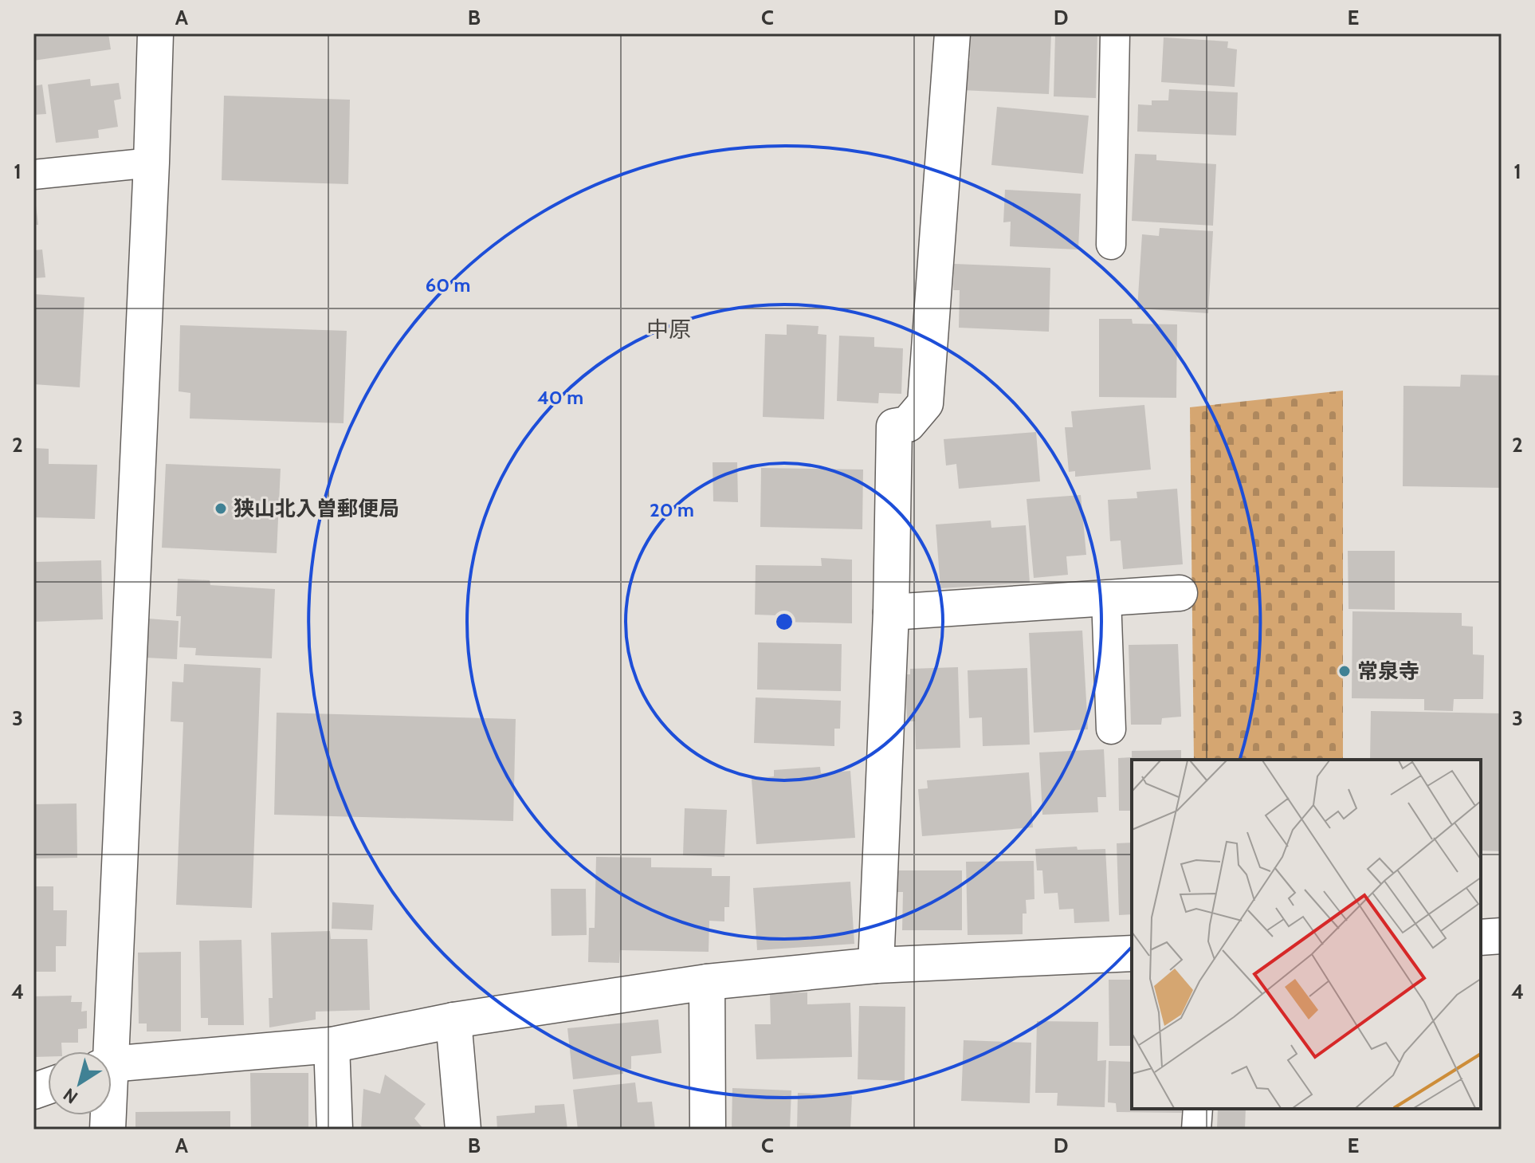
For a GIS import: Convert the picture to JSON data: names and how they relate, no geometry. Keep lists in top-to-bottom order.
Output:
{
  "districts": ["中原"],
  "places": ["狭山北入曽郵便局", "常泉寺"],
  "north": "bottom left",
  "grid": {
    "columns": [
      "A",
      "B",
      "C",
      "D",
      "E"
    ],
    "rows": [
      "1",
      "2",
      "3",
      "4"
    ]
  },
  "rings": ["60 m", "40 m", "20 m"]
}
